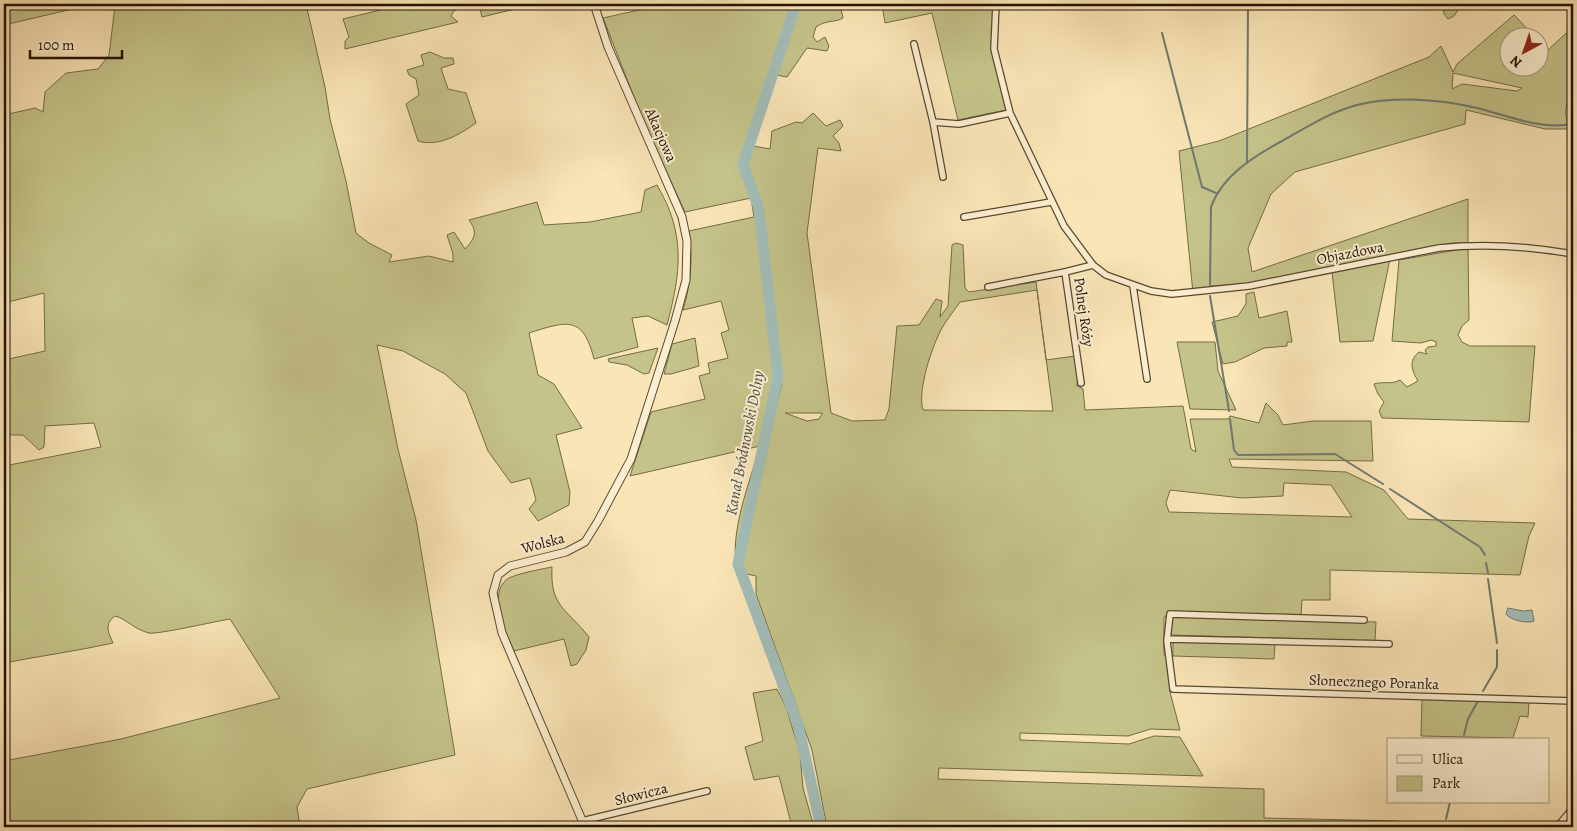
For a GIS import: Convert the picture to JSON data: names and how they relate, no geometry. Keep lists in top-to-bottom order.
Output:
{
  "streets": {
    "street": [
      "Akacjowa",
      "Objazdowa",
      "Polnej Róży",
      "Wolska",
      "Słonecznego Poranka",
      "Słowicza"
    ]
  },
  "crossings": [
    ["Akacjowa", "Wolska"],
    ["Objazdowa", "Polnej Róży"],
    ["Wolska", "Słowicza"]
  ],
  "water": ["Kanał Bródnowski Dolny"],
  "legend": ["Ulica", "Park"],
  "scale_bar": "100 m",
  "north": "bottom left"
}
